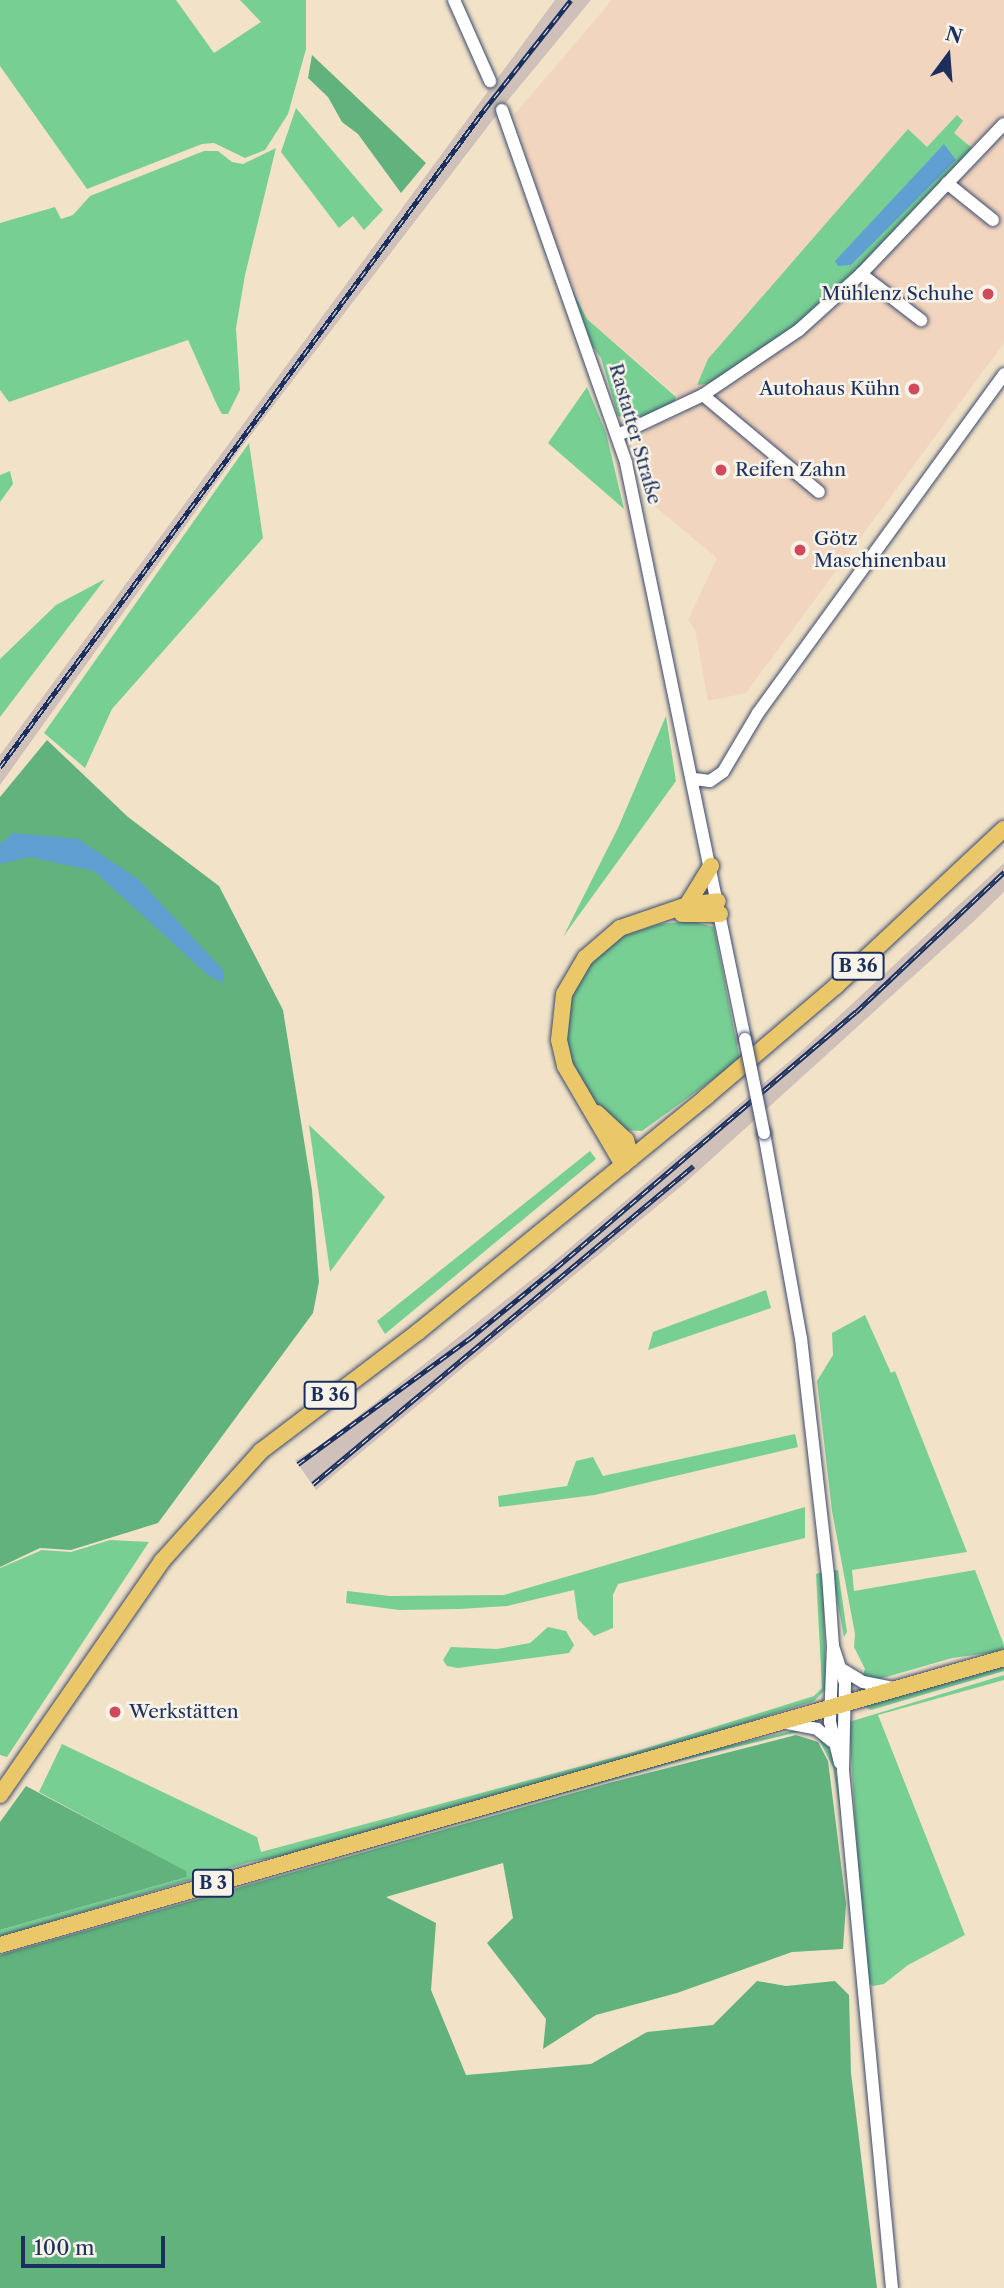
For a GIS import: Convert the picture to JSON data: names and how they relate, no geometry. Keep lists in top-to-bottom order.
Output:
{
  "streets": {
    "main road": ["B 36", "B 3"],
    "street": ["Rastatter Straße"]
  },
  "places": [
    "Mühlenz Schuhe",
    "Autohaus Kühn",
    "Reifen Zahn",
    "Götz Maschinenbau",
    "Werkstätten"
  ],
  "scale_bar": "100 m",
  "north": "top"
}
